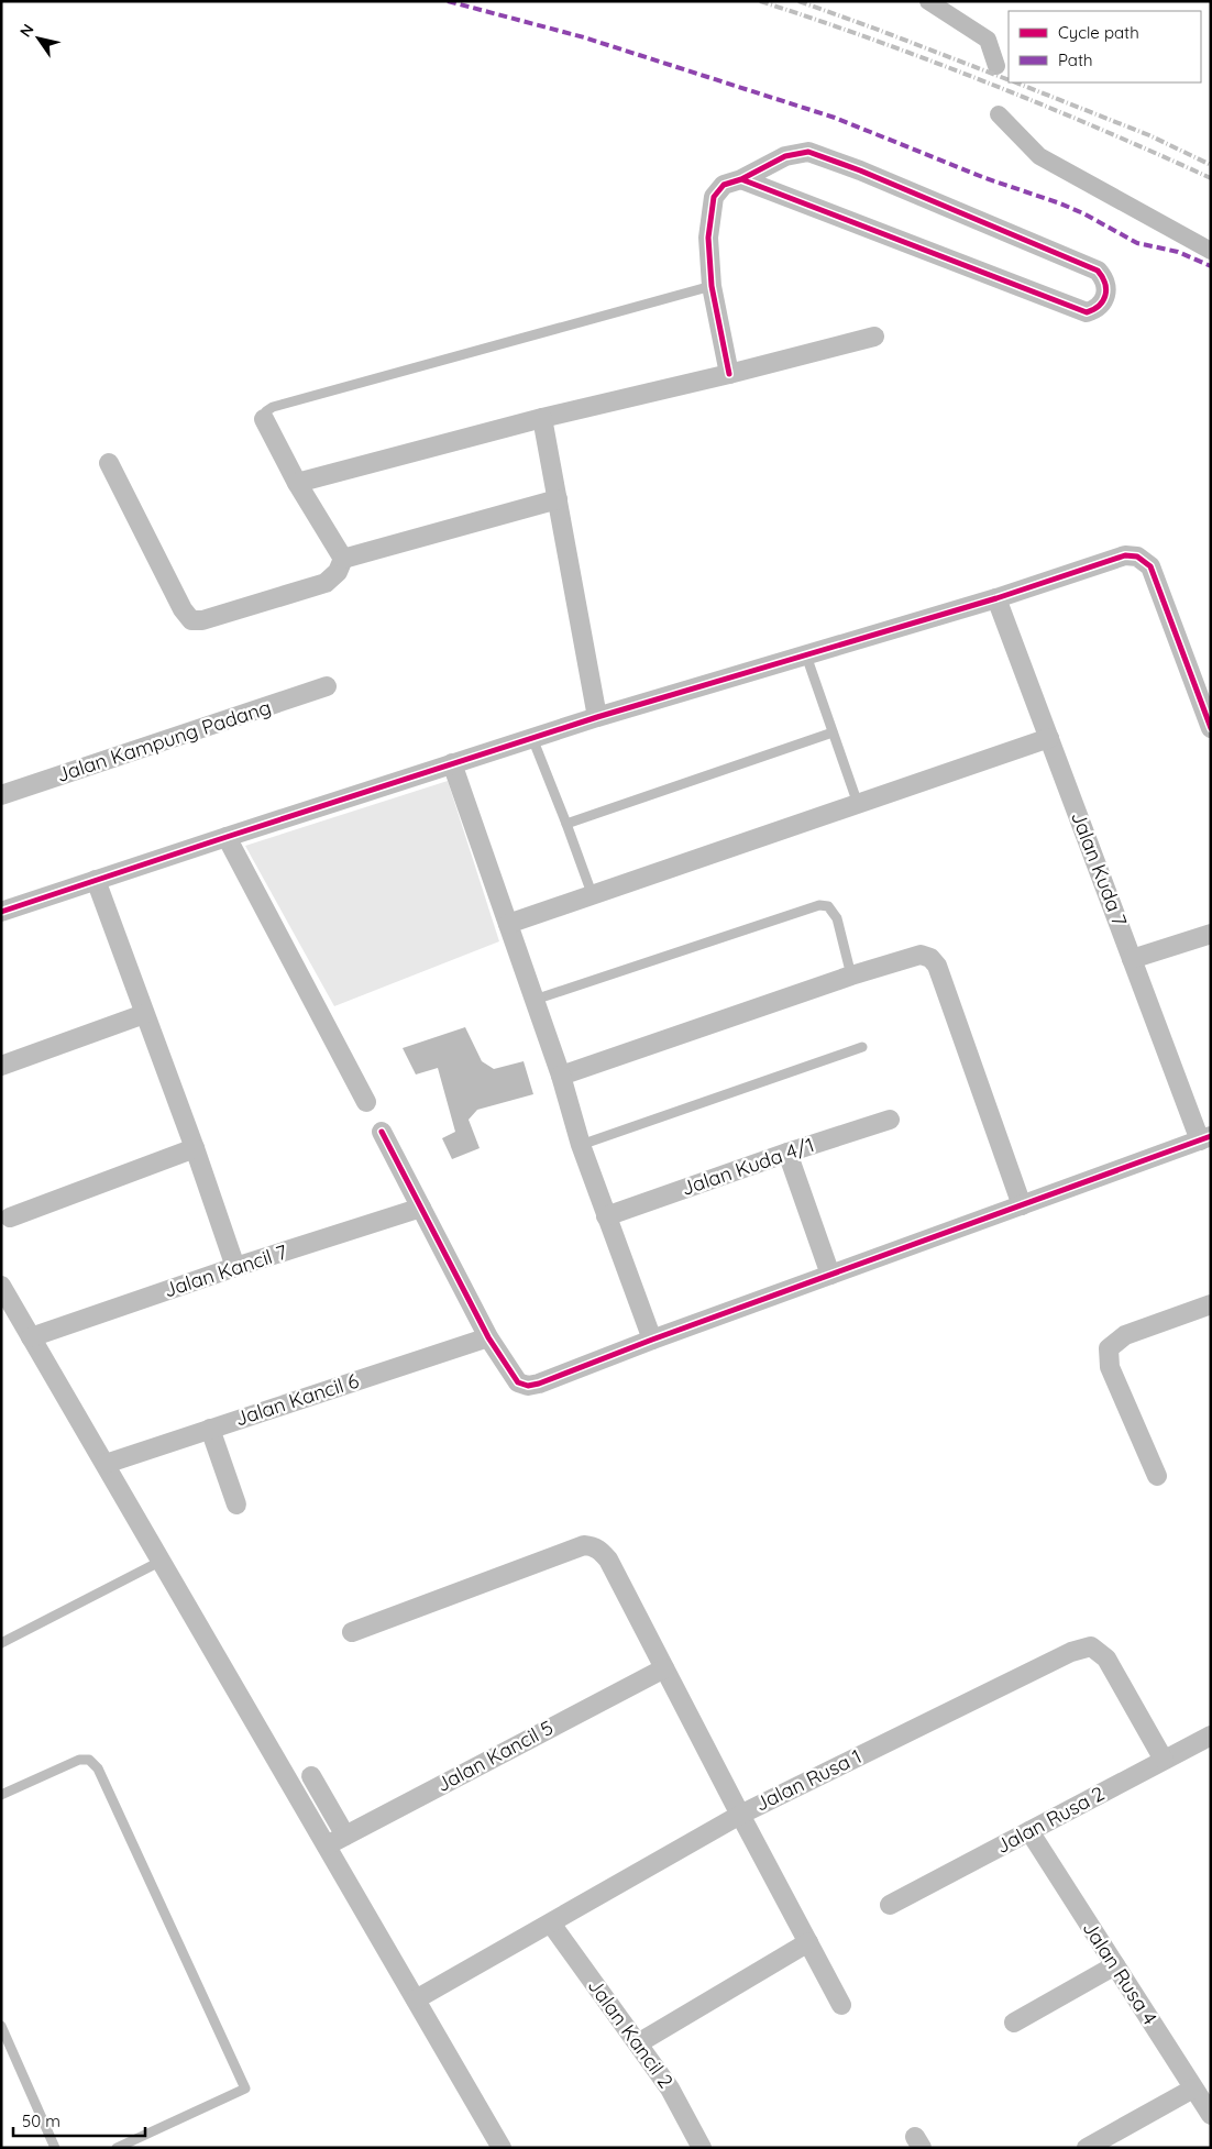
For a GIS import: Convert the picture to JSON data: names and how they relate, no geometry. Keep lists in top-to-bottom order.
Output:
{
  "streets": {
    "street": [
      "Jalan Kampung Padang",
      "Jalan Kuda 7",
      "Jalan Kuda 4/1",
      "Jalan Kancil 7",
      "Jalan Kancil 6",
      "Jalan Kancil 5",
      "Jalan Rusa 1",
      "Jalan Rusa 2",
      "Jalan Rusa 4",
      "Jalan Kancil 2"
    ]
  },
  "crossings": [
    ["Jalan Rusa 1", "Jalan Rusa 2"],
    ["Jalan Rusa 1", "Jalan Kancil 2"],
    ["Jalan Rusa 2", "Jalan Rusa 4"]
  ],
  "legend": ["Cycle path", "Path"],
  "scale_bar": "50 m",
  "north": "top left"
}
